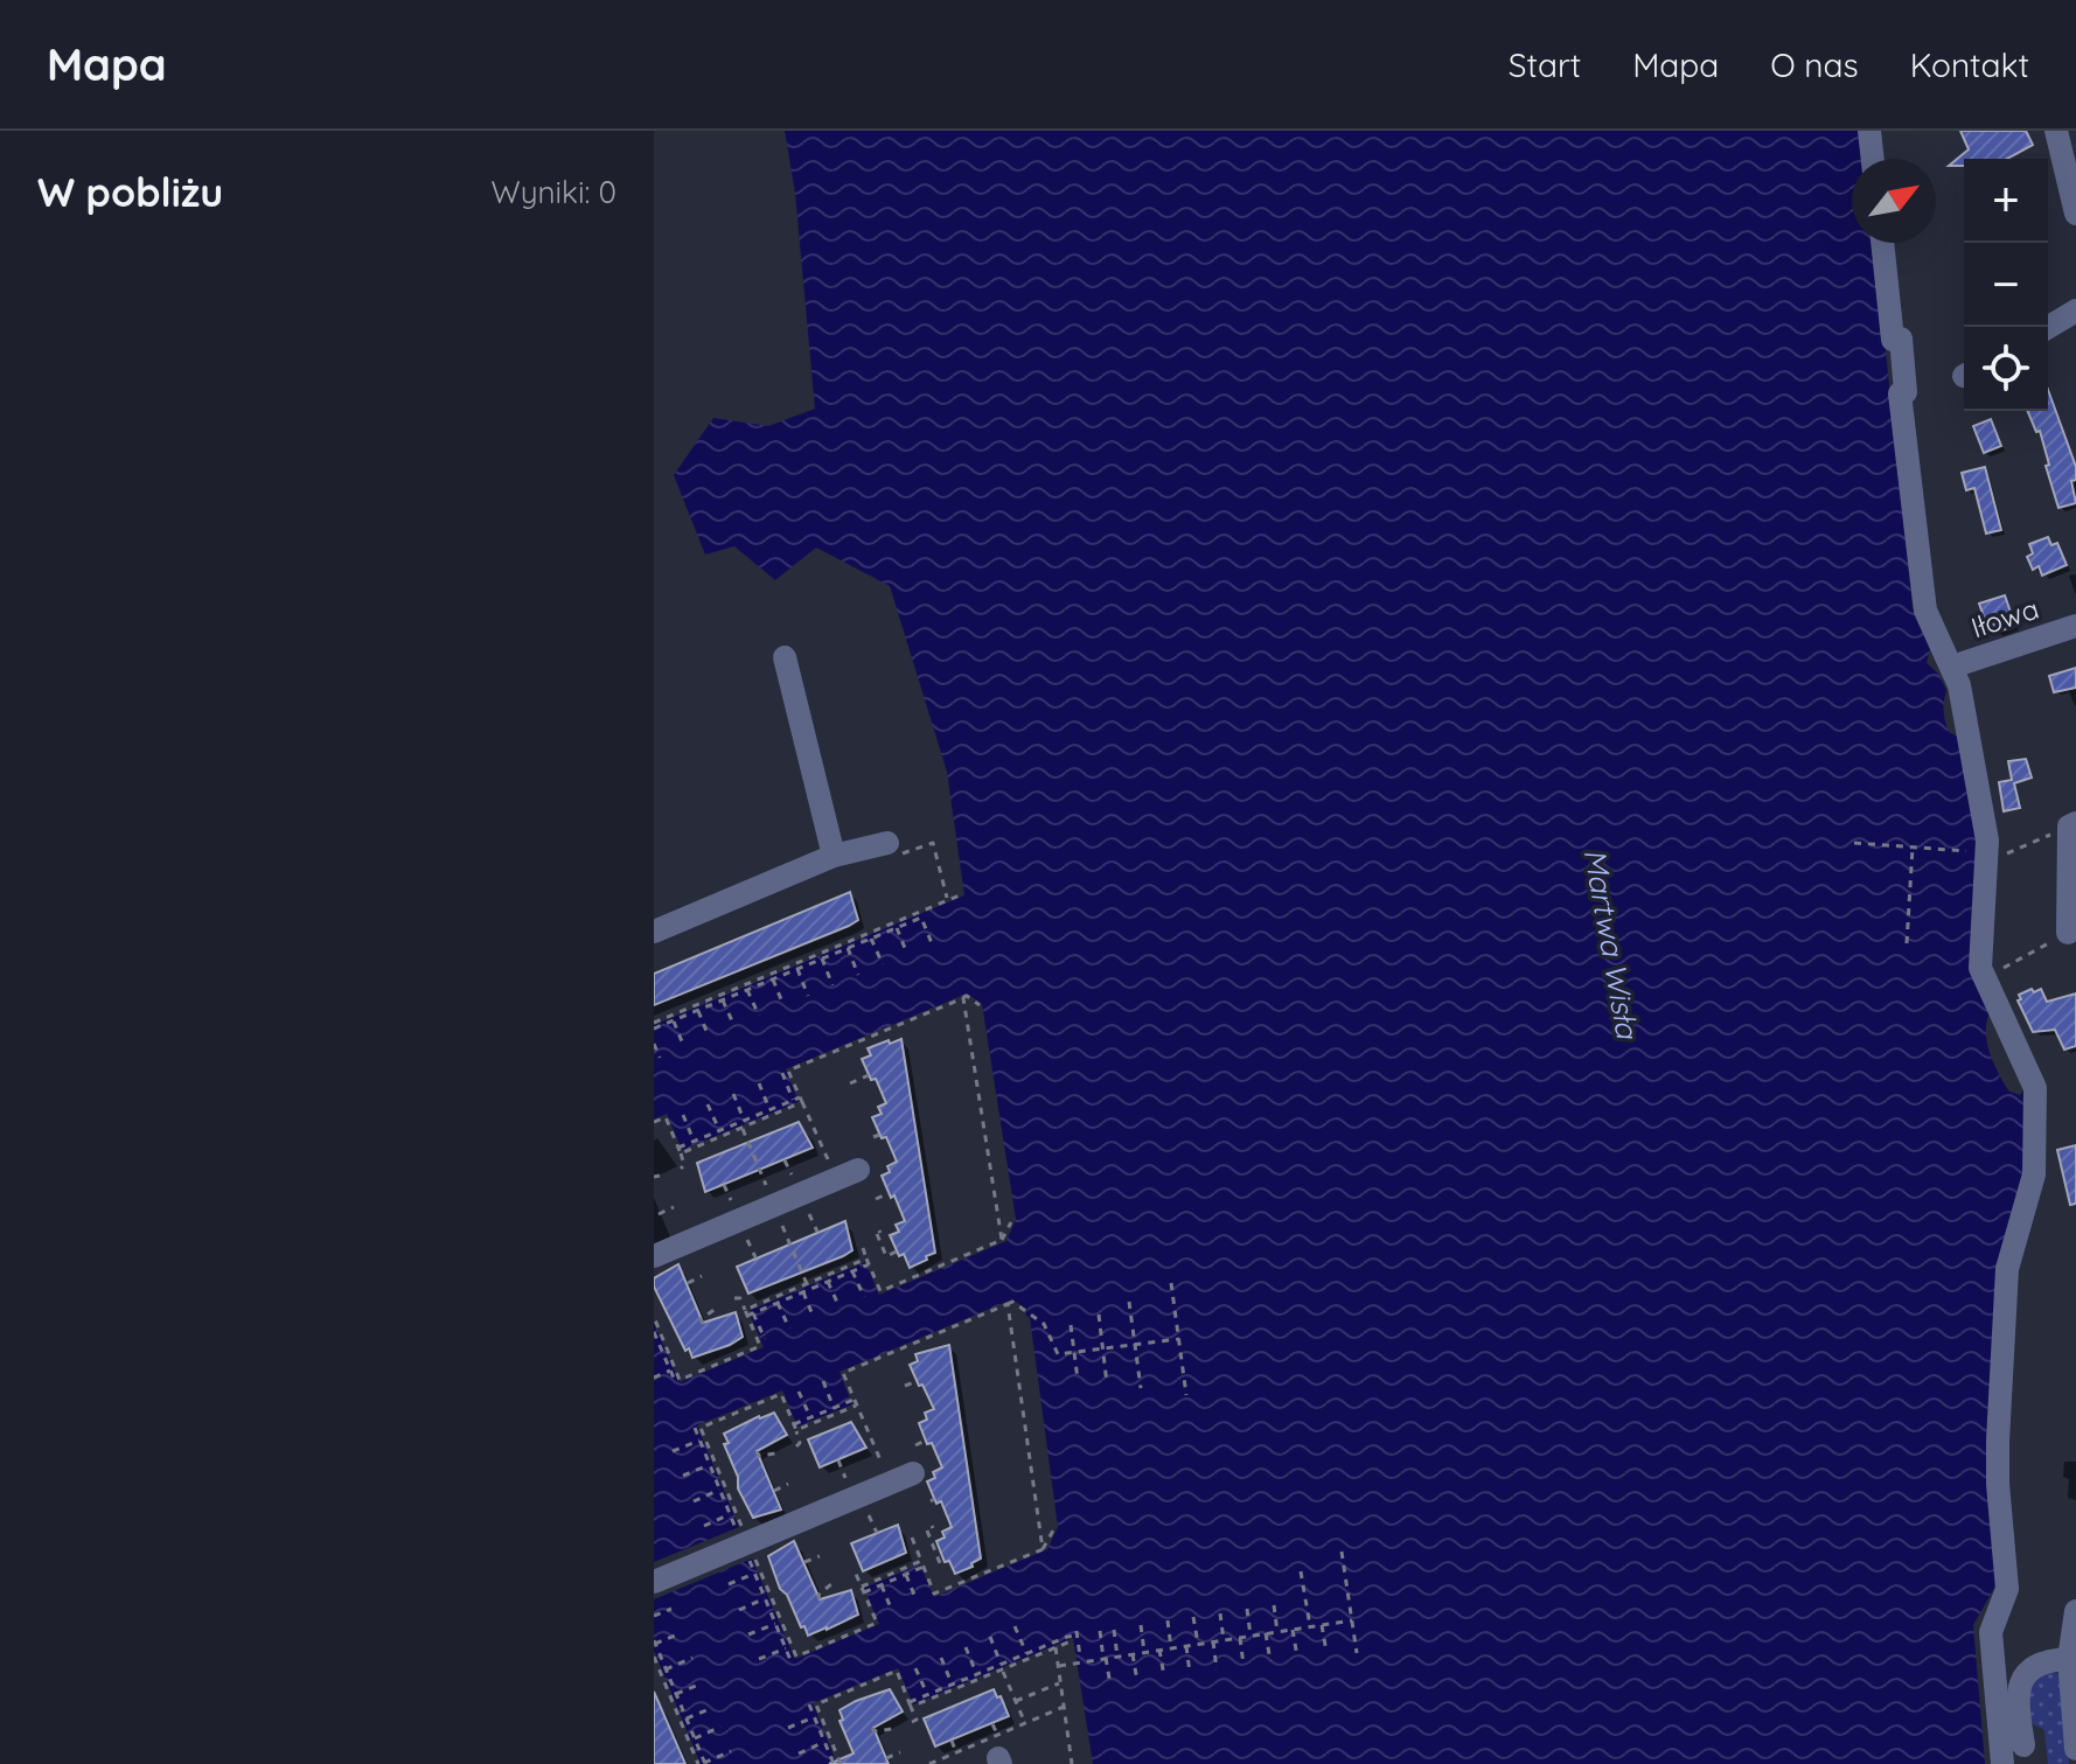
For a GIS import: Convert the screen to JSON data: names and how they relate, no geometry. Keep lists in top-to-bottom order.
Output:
{
  "streets": {
    "street": ["Iłowa"]
  },
  "water": ["Martwa Wisła"],
  "north": "top right",
  "page": {
    "header": "Mapa",
    "nav": [
      "Start",
      "Mapa",
      "O nas",
      "Kontakt"
    ],
    "heading": ["W pobliżu", "Wyniki: 0"],
    "map_buttons": ["+", "−"]
  }
}
